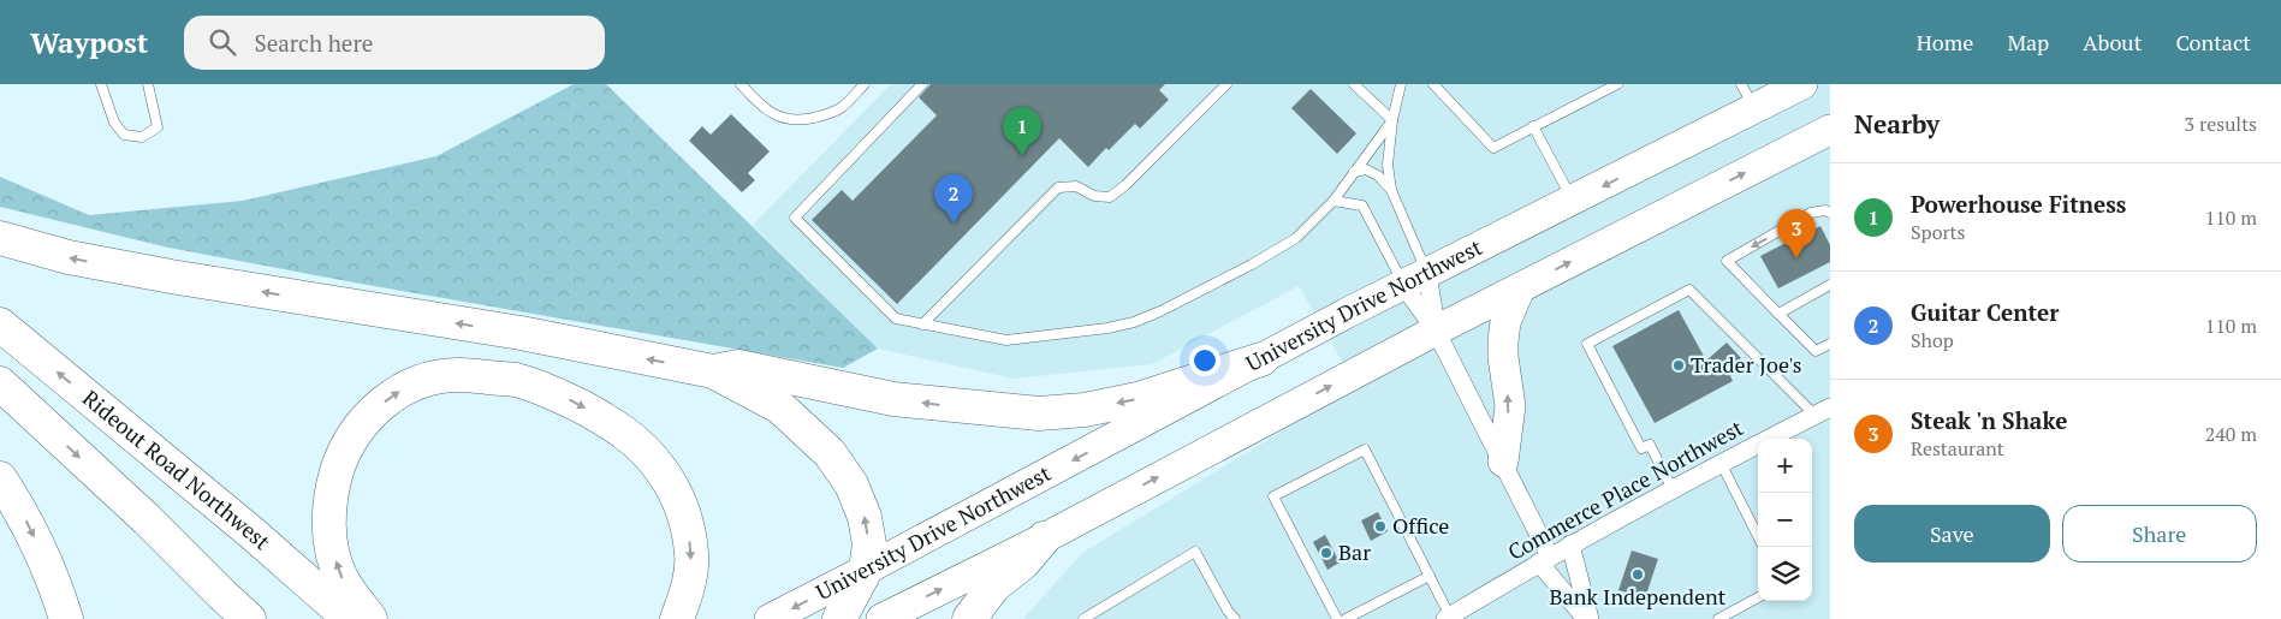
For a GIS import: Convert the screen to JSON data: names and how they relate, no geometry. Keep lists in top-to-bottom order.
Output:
{
  "streets": {
    "highway": ["University Drive Northwest", "Rideout Road Northwest"],
    "street": ["Commerce Place Northwest"]
  },
  "places": [
    "Trader Joe's",
    "Office",
    "Bar",
    "Bank Independent"
  ],
  "page": {
    "header": "Waypost",
    "search": "Search here",
    "nav": [
      "Home",
      "Map",
      "About",
      "Contact"
    ],
    "heading": ["Nearby", "3 results"],
    "pins": ["1", "2", "3"],
    "list": [
      {
        "mark": "1",
        "name": "Powerhouse Fitness",
        "note": "Sports",
        "value": "110 m"
      },
      {
        "mark": "2",
        "name": "Guitar Center",
        "note": "Shop",
        "value": "110 m"
      },
      {
        "mark": "3",
        "name": "Steak 'n Shake",
        "note": "Restaurant",
        "value": "240 m"
      }
    ],
    "map_buttons": ["+", "−"],
    "buttons": ["Save", "Share"]
  }
}
